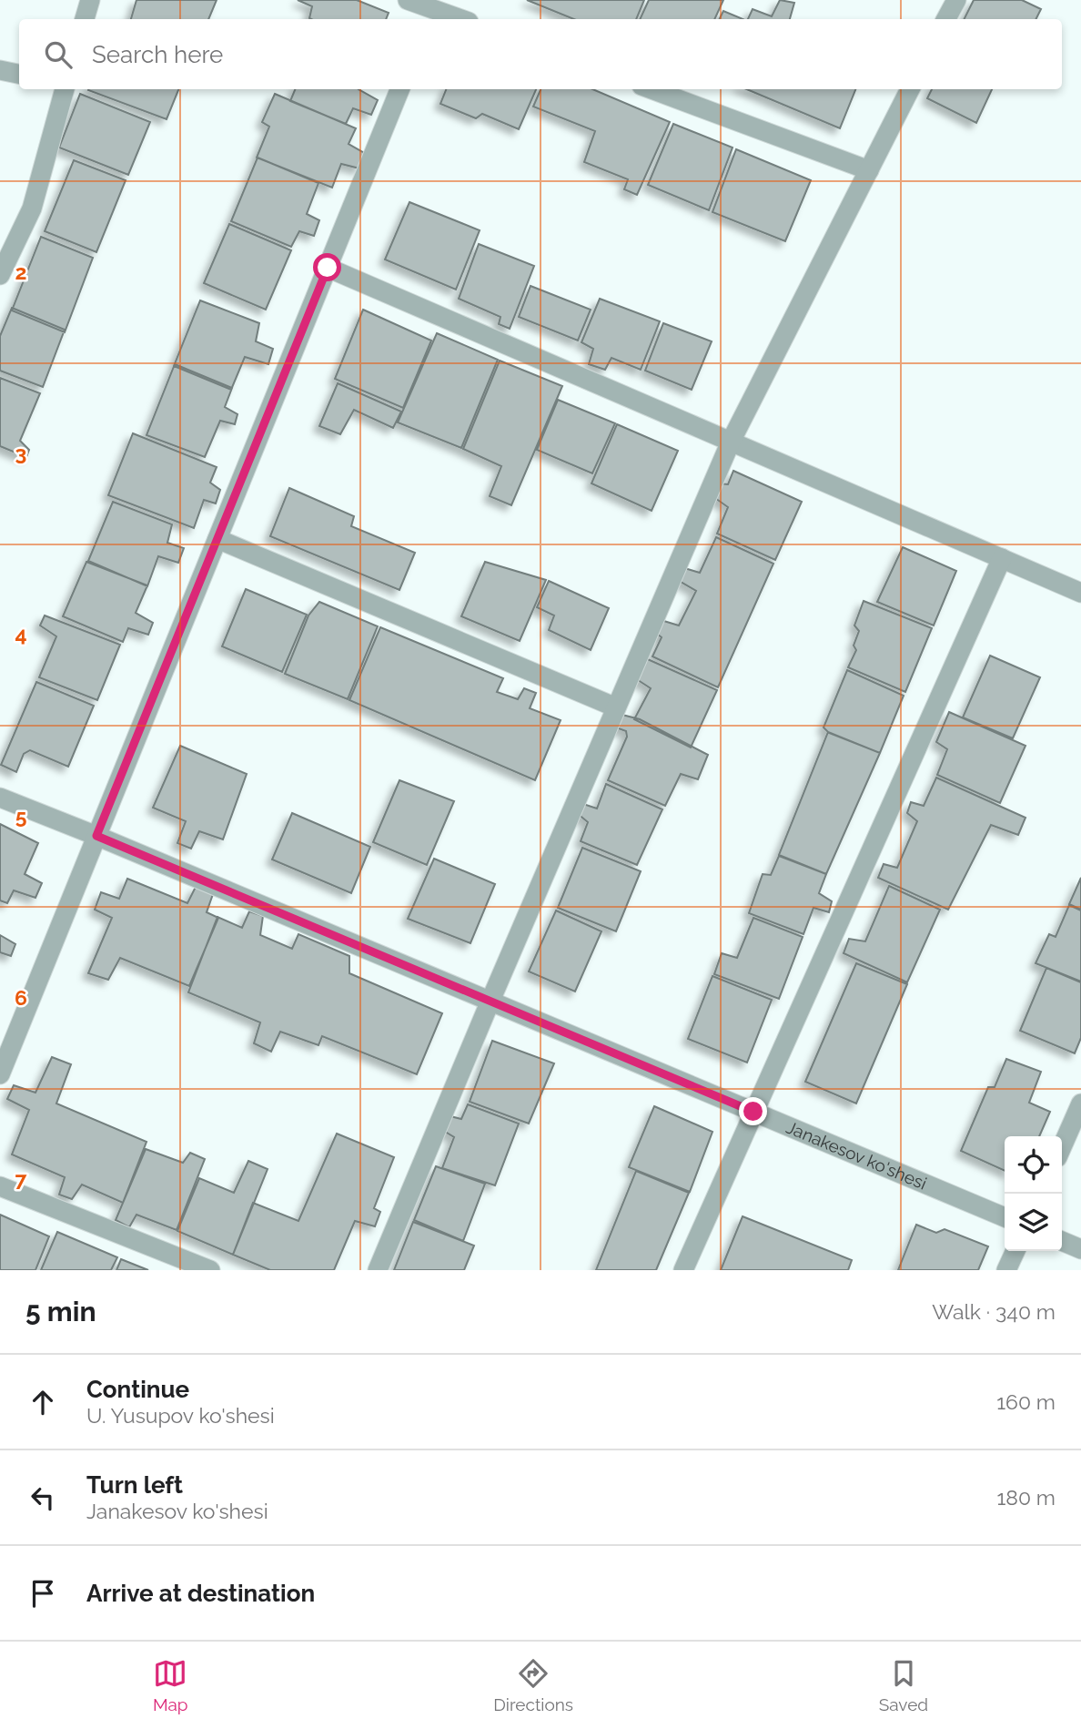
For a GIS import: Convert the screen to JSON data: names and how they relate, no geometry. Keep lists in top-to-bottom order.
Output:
{
  "streets": {
    "street": ["Janakesov ko'shesi"]
  },
  "page": {
    "search": "Search here",
    "heading": ["5 min", "Walk · 340 m"],
    "list": [
      ["Continue", "U. Yusupov ko'shesi", "160 m"],
      ["Turn left", "Janakesov ko'shesi", "180 m"],
      "Arrive at destination"
    ],
    "nav": ["Map", "Directions", "Saved"]
  },
  "grid": {
    "rows": [
      "2",
      "3",
      "4",
      "5",
      "6",
      "7"
    ]
  }
}
